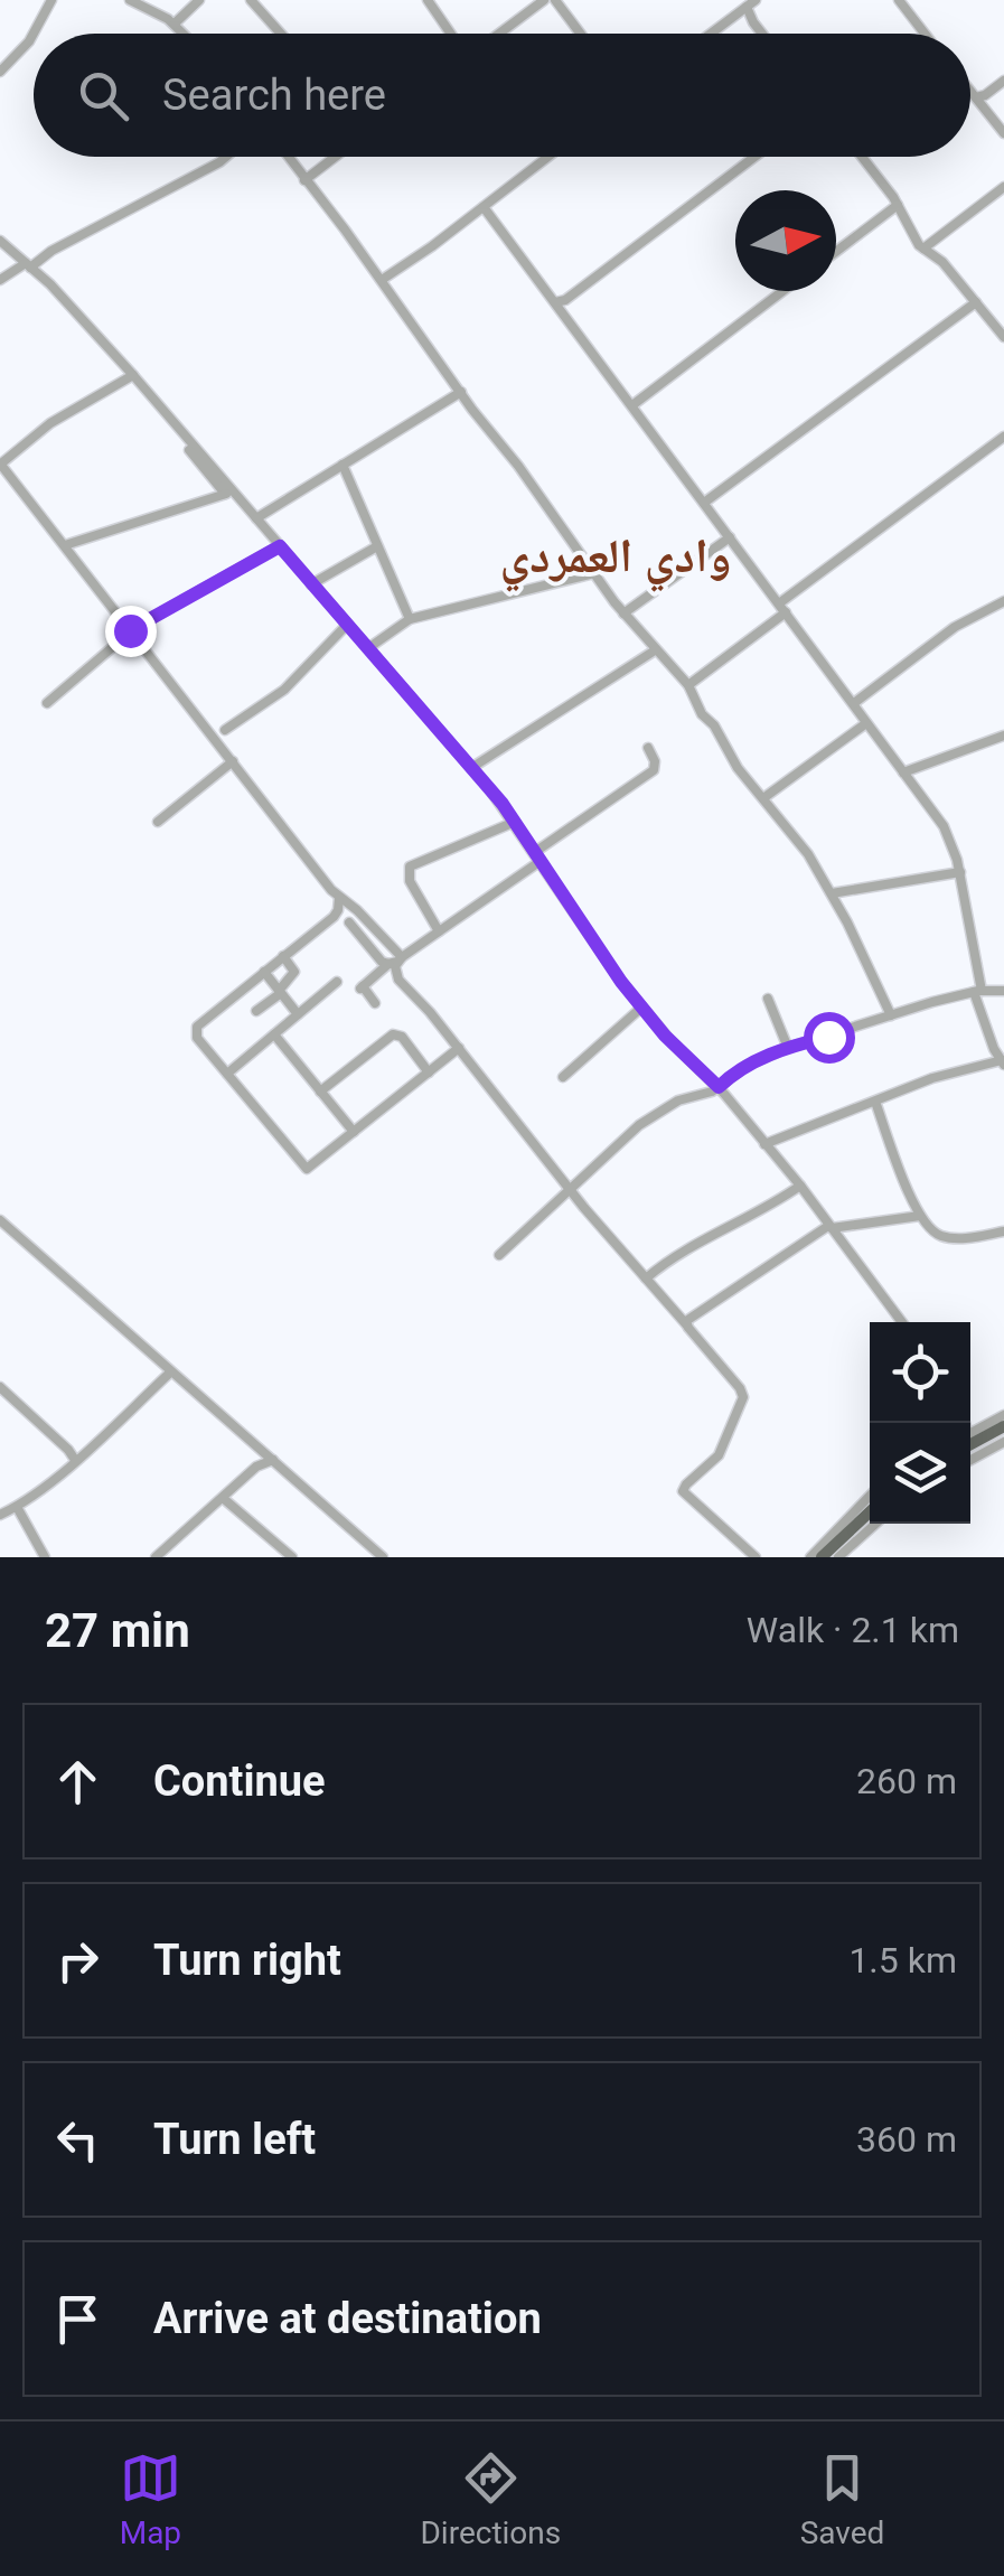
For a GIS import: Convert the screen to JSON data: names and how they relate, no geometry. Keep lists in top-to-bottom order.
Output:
{
  "districts": ["وادي العمردي"],
  "north": "right",
  "page": {
    "search": "Search here",
    "heading": ["27 min", "Walk · 2.1 km"],
    "list": [
      ["Continue", "260 m"],
      ["Turn right", "1.5 km"],
      ["Turn left", "360 m"],
      "Arrive at destination"
    ],
    "nav": ["Map", "Directions", "Saved"]
  }
}
